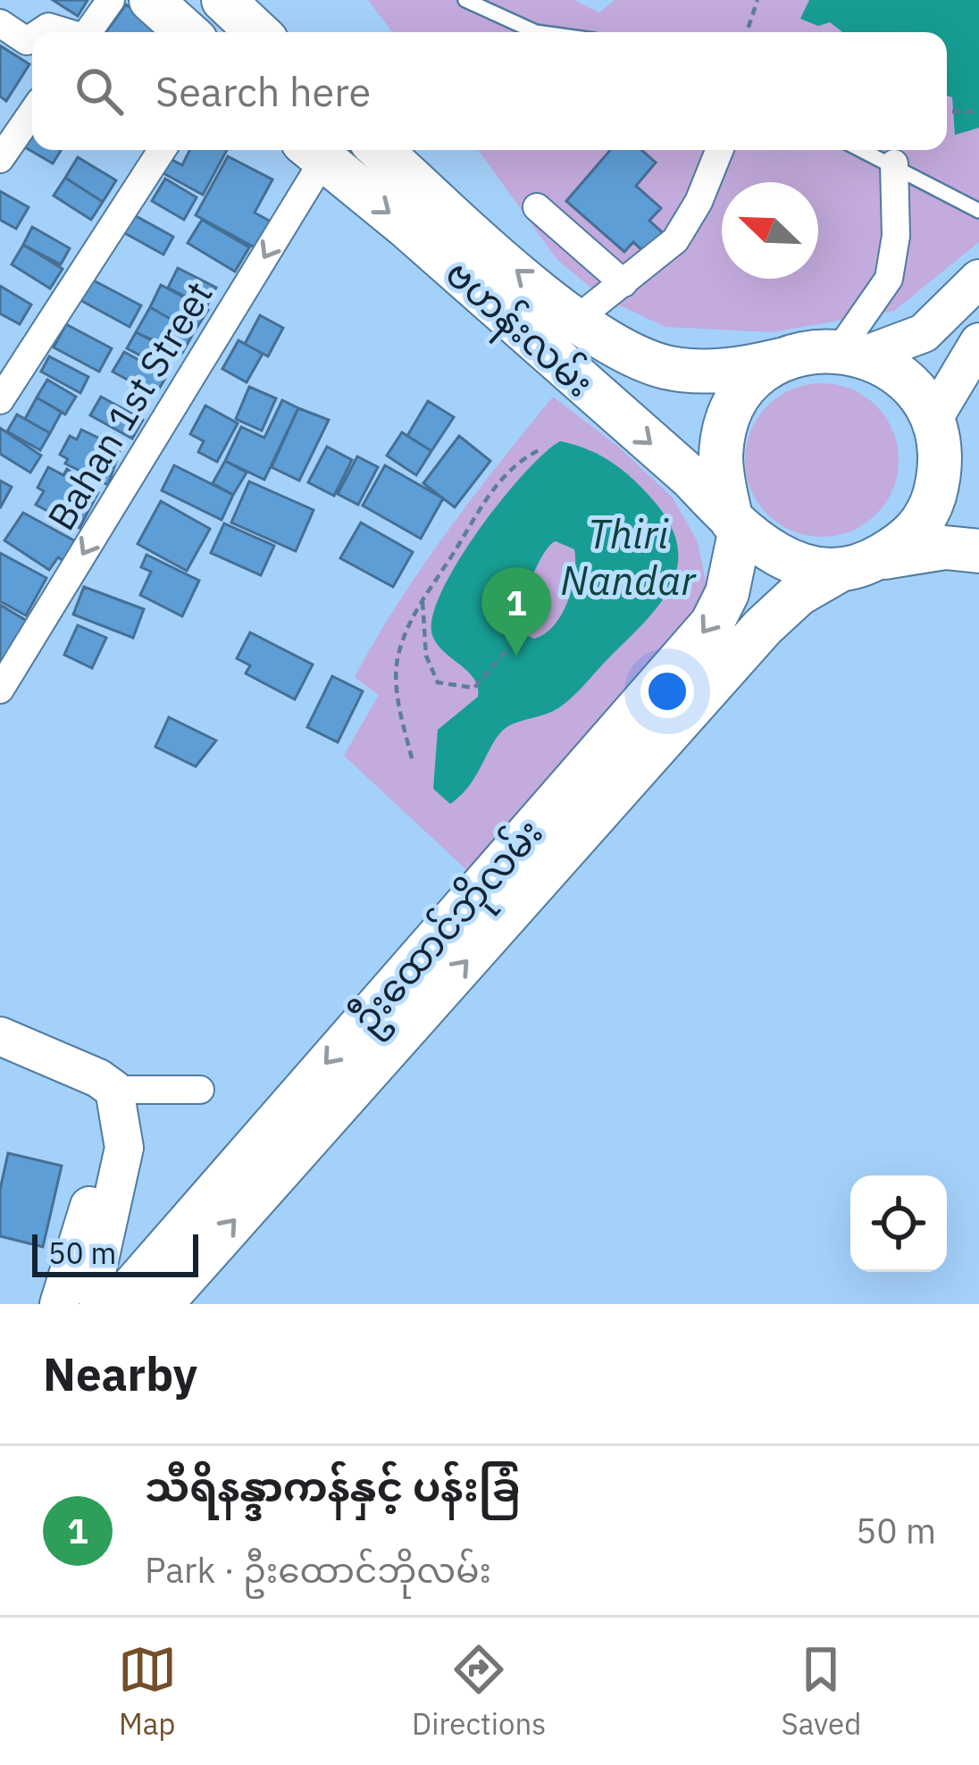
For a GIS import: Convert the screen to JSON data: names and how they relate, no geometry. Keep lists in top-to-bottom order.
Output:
{
  "streets": {
    "main road": ["ဗဟန်းလမ်း", "ဦးထောင်ဘိုလမ်း"],
    "street": ["Bahan 1st Street"]
  },
  "crossings": [
    ["ဗဟန်းလမ်း", "Bahan 1st Street"],
    ["ဗဟန်းလမ်း", "ဦးထောင်ဘိုလမ်း"]
  ],
  "water": ["Thiri Nandar"],
  "scale_bar": "50 m",
  "north": "top left",
  "page": {
    "search": "Search here",
    "pins": "1",
    "scale": "50 m",
    "heading": "Nearby",
    "list": [
      {
        "mark": "1",
        "name": "သီရိနန္ဒာကန်နှင့် ပန်းခြံ",
        "note": "Park · ဦးထောင်ဘိုလမ်း",
        "value": "50 m"
      }
    ],
    "nav": ["Map", "Directions", "Saved"]
  }
}
